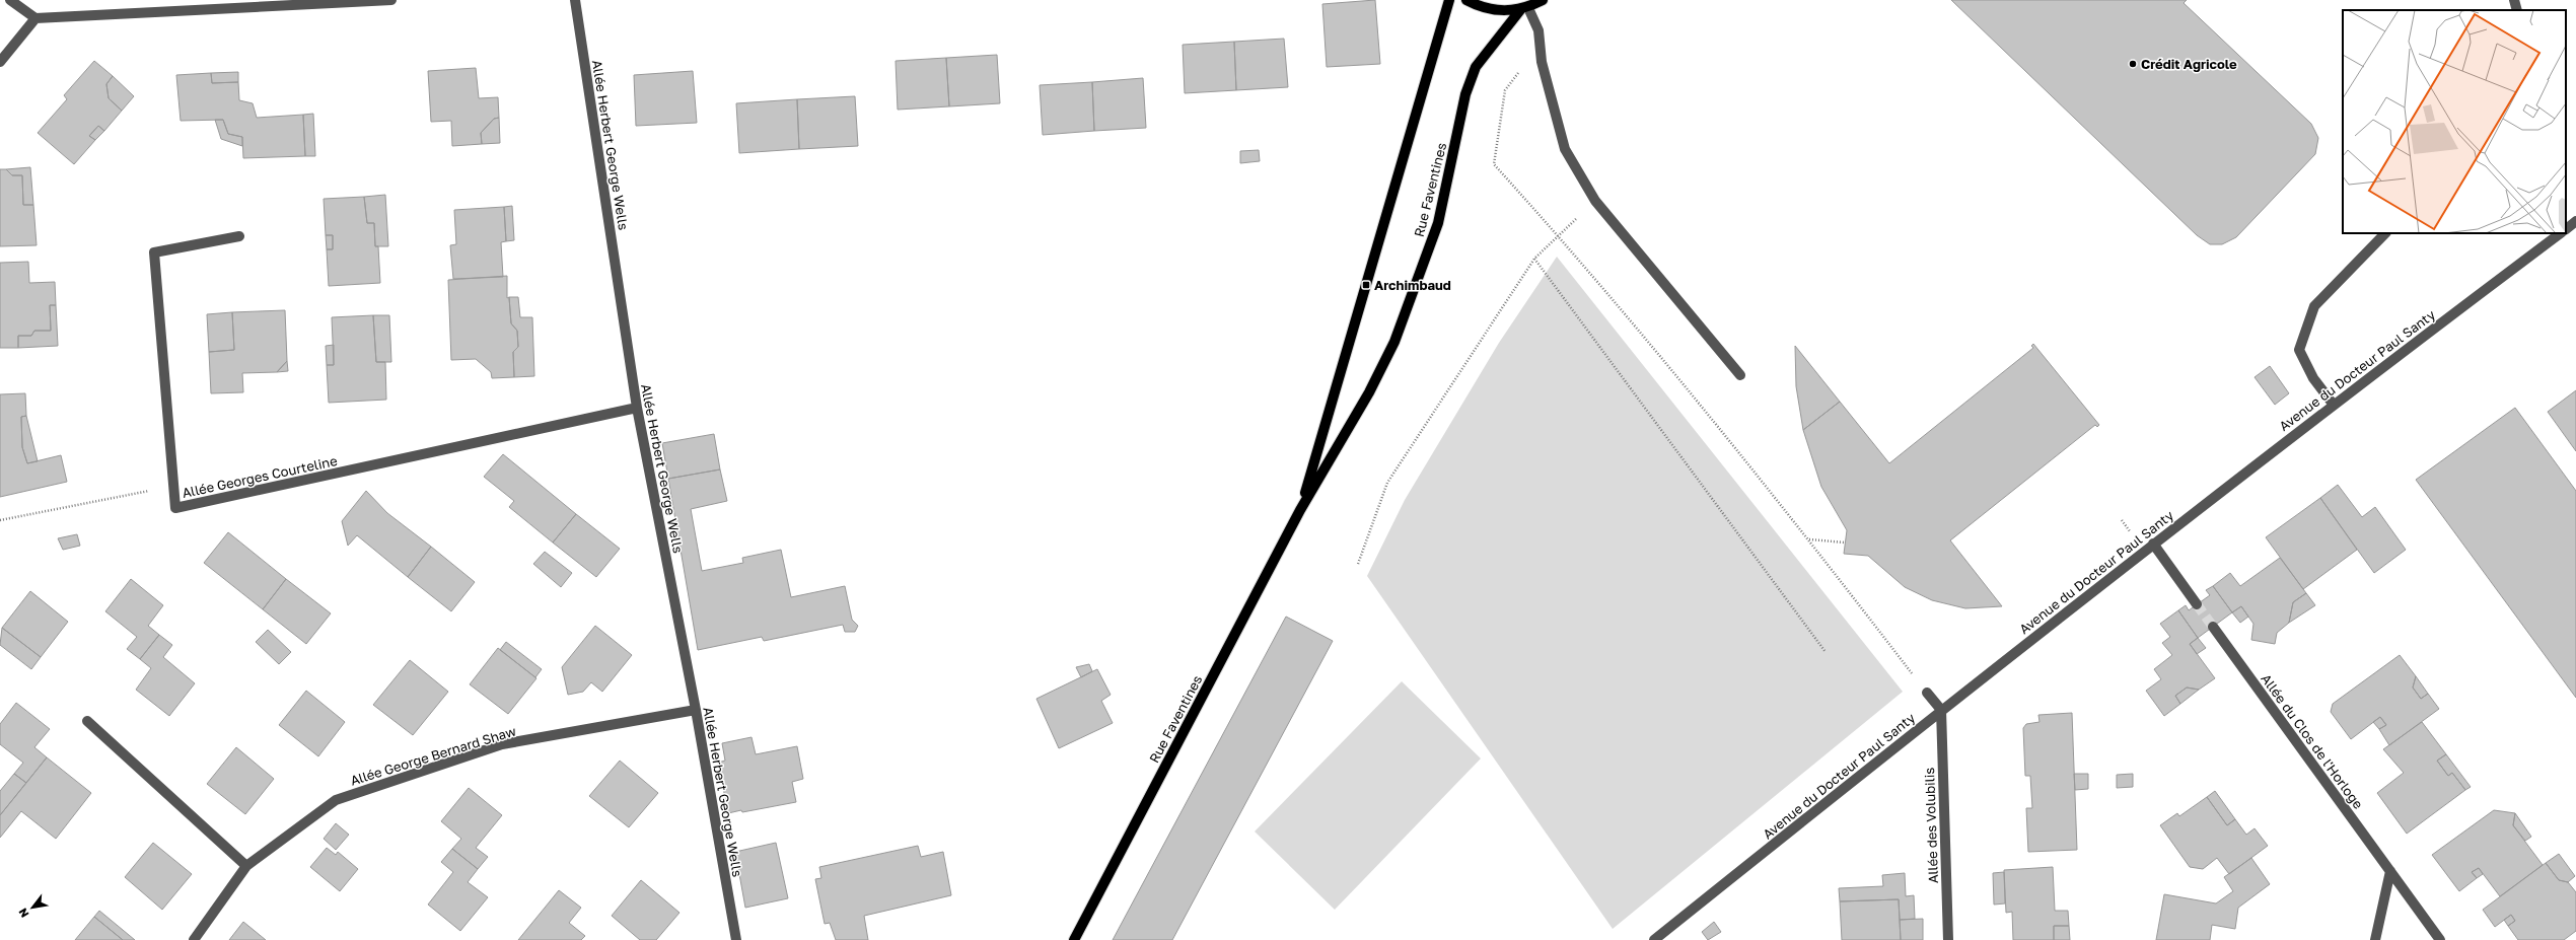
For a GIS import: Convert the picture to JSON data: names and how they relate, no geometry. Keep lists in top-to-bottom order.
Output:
{
  "streets": {
    "main road": ["Rue Faventines"],
    "street": [
      "Allée Herbert George Wells",
      "Avenue du Docteur Paul Santy",
      "Allée Georges Courteline",
      "Allée du Clos de l'Horloge",
      "Allée George Bernard Shaw",
      "Allée des Volubilis"
    ]
  },
  "crossings": [
    ["Allée Herbert George Wells", "Allée Georges Courteline"],
    ["Allée Herbert George Wells", "Allée George Bernard Shaw"],
    ["Avenue du Docteur Paul Santy", "Allée des Volubilis"]
  ],
  "places": {
    "other": ["Crédit Agricole"],
    "transit": ["Archimbaud"]
  },
  "north": "bottom left"
}
